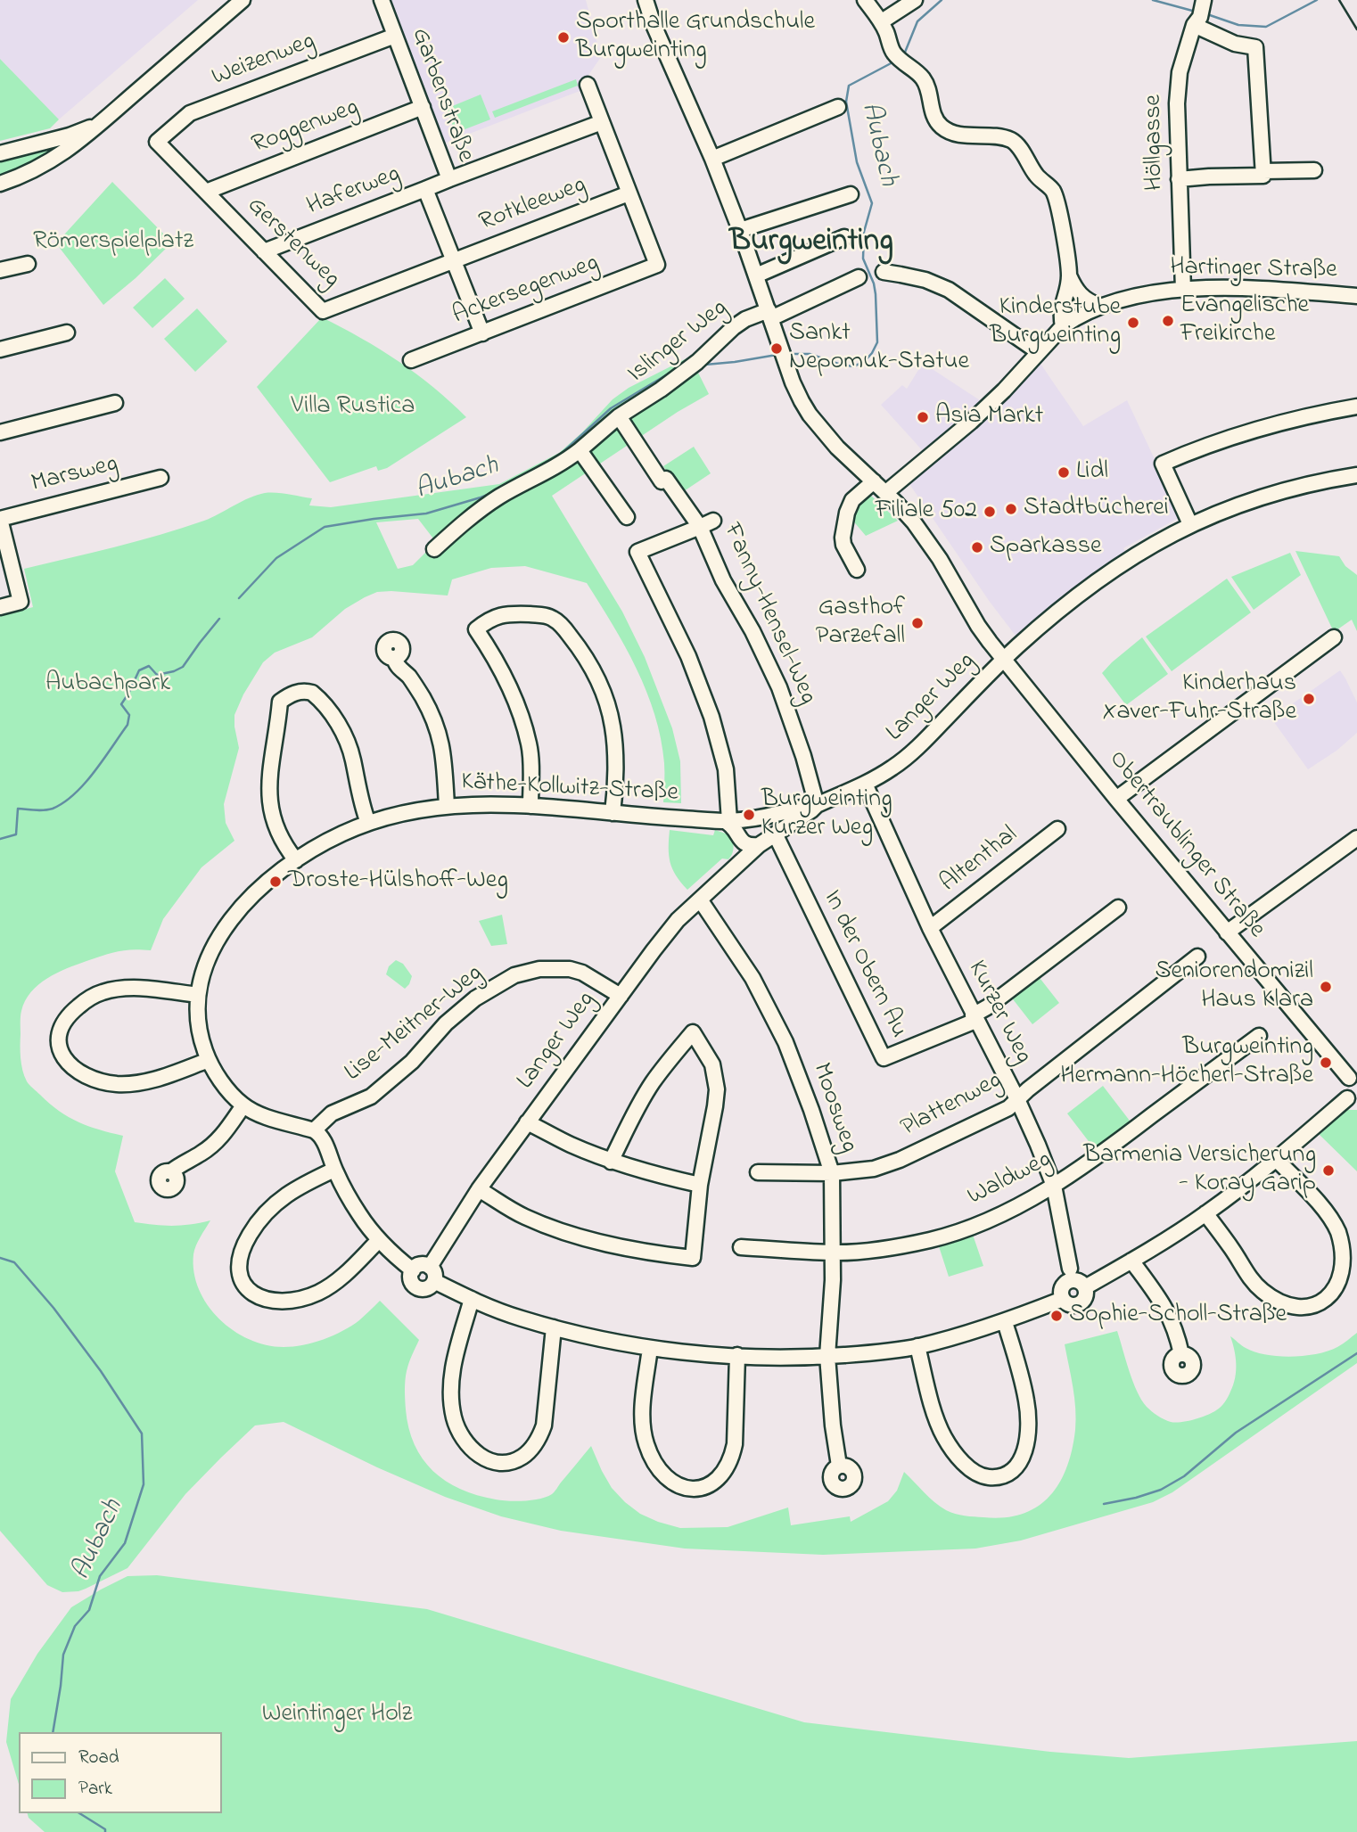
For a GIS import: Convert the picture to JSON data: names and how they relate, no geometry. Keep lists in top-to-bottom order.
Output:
{
  "streets": {
    "street": [
      "Weizenweg",
      "Garbenstraße",
      "Roggenweg",
      "Höllgasse",
      "Haferweg",
      "Rotkleeweg",
      "Gerstenweg",
      "Hartinger Straße",
      "Ackersegenweg",
      "Islinger Weg",
      "Marsweg",
      "Fanny-Hensel-Weg",
      "Langer Weg",
      "Käthe-Kollwitz-Straße",
      "Obertraublinger Straße",
      "Altenthal",
      "In der Obern Au",
      "Kurzer Weg",
      "Lise-Meitner-Weg",
      "Plattenweg",
      "Moosweg",
      "Waldweg"
    ]
  },
  "crossings": [
    ["Weizenweg", "Garbenstraße"],
    ["Weizenweg", "Gerstenweg"],
    ["Garbenstraße", "Roggenweg"],
    ["Garbenstraße", "Haferweg"],
    ["Garbenstraße", "Rotkleeweg"],
    ["Garbenstraße", "Gerstenweg"],
    ["Garbenstraße", "Ackersegenweg"],
    ["Roggenweg", "Gerstenweg"],
    ["Höllgasse", "Hartinger Straße"],
    ["Haferweg", "Gerstenweg"],
    ["Rotkleeweg", "Gerstenweg"],
    ["Rotkleeweg", "Ackersegenweg"],
    ["Hartinger Straße", "Obertraublinger Straße"],
    ["Islinger Weg", "Fanny-Hensel-Weg"],
    ["Islinger Weg", "Obertraublinger Straße"],
    ["Fanny-Hensel-Weg", "Langer Weg"],
    ["Fanny-Hensel-Weg", "Käthe-Kollwitz-Straße"],
    ["Langer Weg", "Käthe-Kollwitz-Straße"],
    ["Langer Weg", "Obertraublinger Straße"],
    ["Langer Weg", "In der Obern Au"],
    ["Langer Weg", "Kurzer Weg"],
    ["Langer Weg", "Lise-Meitner-Weg"],
    ["Langer Weg", "Moosweg"],
    ["Käthe-Kollwitz-Straße", "Lise-Meitner-Weg"],
    ["Altenthal", "Kurzer Weg"],
    ["In der Obern Au", "Kurzer Weg"],
    ["Kurzer Weg", "Plattenweg"],
    ["Kurzer Weg", "Waldweg"],
    ["Plattenweg", "Moosweg"],
    ["Moosweg", "Waldweg"]
  ],
  "districts": ["Burgweinting"],
  "water": ["Aubach"],
  "parks": [
    "Römerspielplatz",
    "Villa Rustica",
    "Aubachpark",
    "Weintinger Holz"
  ],
  "places": [
    "Sporthalle Grundschule Burgweinting",
    "Evangelische Freikirche",
    "Kinderstube Burgweinting",
    "Sankt Nepomuk-Statue",
    "Asia Markt",
    "Lidl",
    "Stadtbücherei",
    "Filiale 502",
    "Sparkasse",
    "Gasthof Parzefall",
    "Kinderhaus Xaver-Fuhr-Straße",
    "Burgweinting Kurzer Weg",
    "Droste-Hülshoff-Weg",
    "Seniorendomizil Haus Klara",
    "Burgweinting Hermann-Höcherl-Straße",
    "Barmenia Versicherung - Koray Garip",
    "Sophie-Scholl-Straße"
  ],
  "legend": ["Road", "Park"]
}
